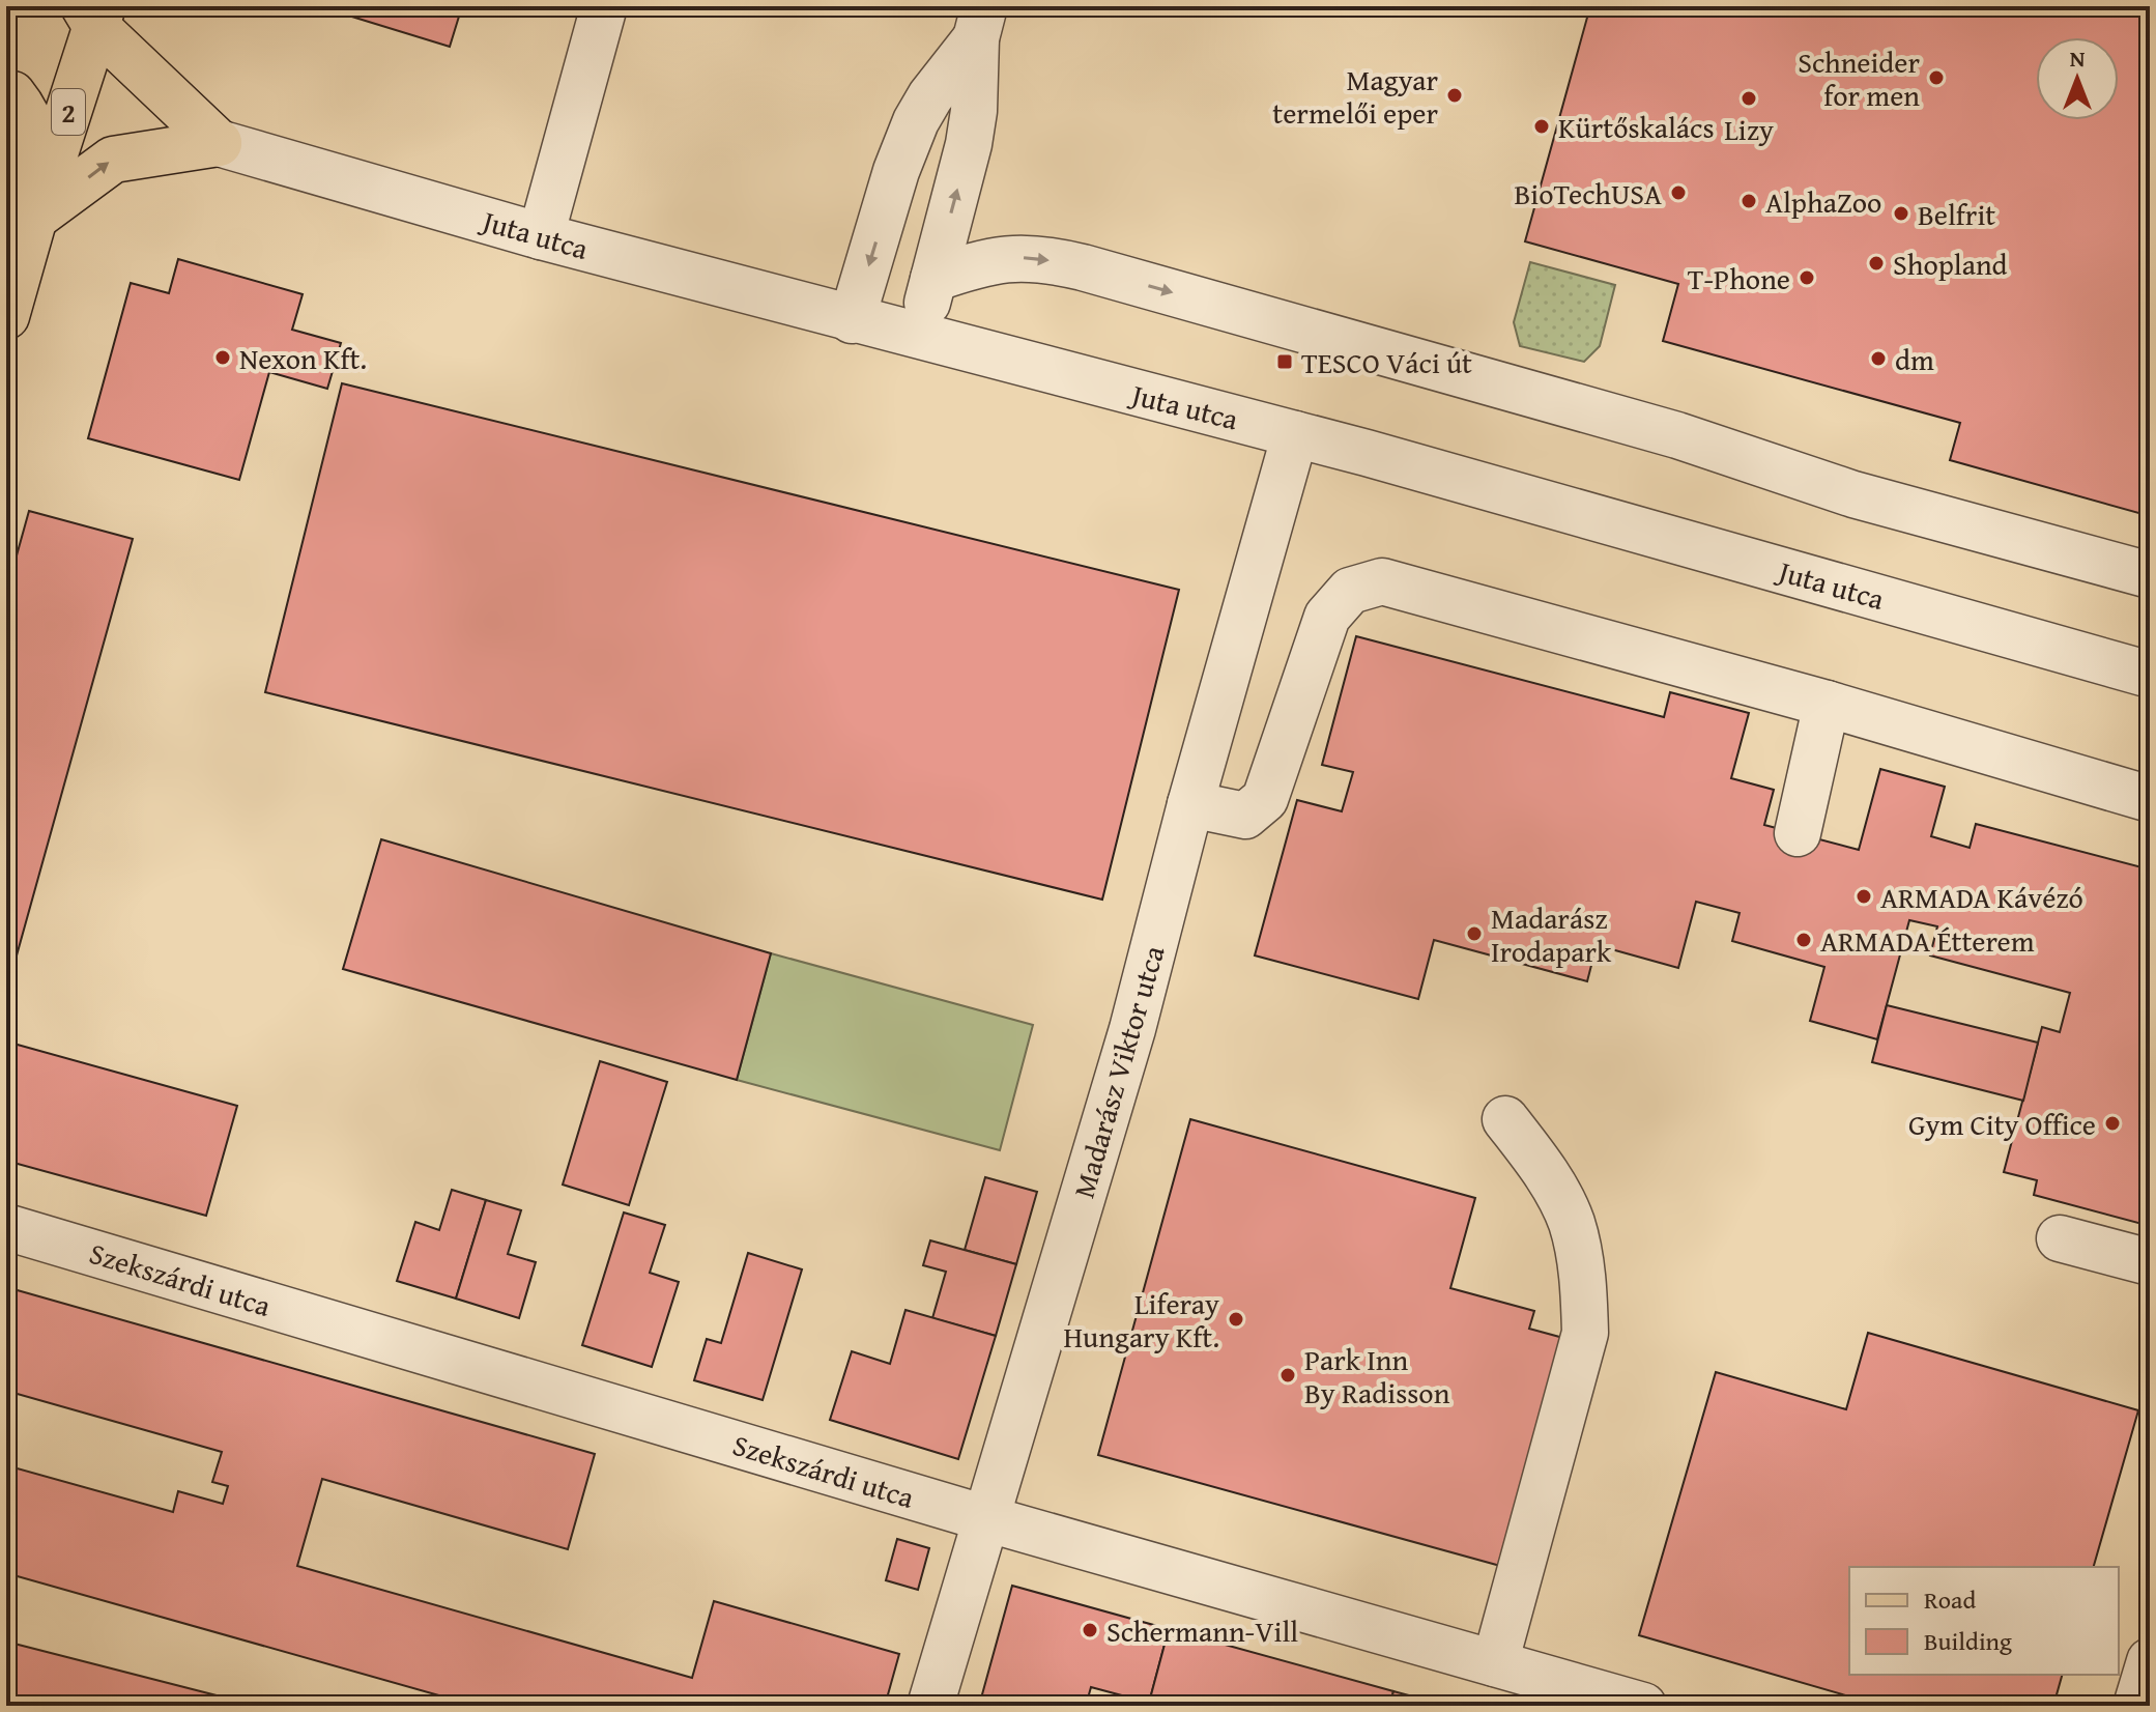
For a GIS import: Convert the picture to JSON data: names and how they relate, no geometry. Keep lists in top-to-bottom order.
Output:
{
  "streets": {
    "main road": ["2"],
    "street": ["Juta utca", "Madarász Viktor utca", "Szekszárdi utca"]
  },
  "crossings": [
    ["Juta utca", "Madarász Viktor utca"],
    ["Madarász Viktor utca", "Szekszárdi utca"]
  ],
  "places": {
    "other": [
      "Schneider for men",
      "Magyar termelői eper",
      "Lizy",
      "Kürtőskalács",
      "BioTechUSA",
      "AlphaZoo",
      "Belfrit",
      "Shopland",
      "T-Phone",
      "Nexon Kft.",
      "dm",
      "ARMADA Kávézó",
      "Madarász Irodapark",
      "ARMADA Étterem",
      "Gym City Office",
      "Liferay Hungary Kft.",
      "Park Inn By Radisson",
      "Schermann-Vill"
    ],
    "transit": ["TESCO Váci út"]
  },
  "legend": ["Road", "Building"],
  "north": "top"
}
